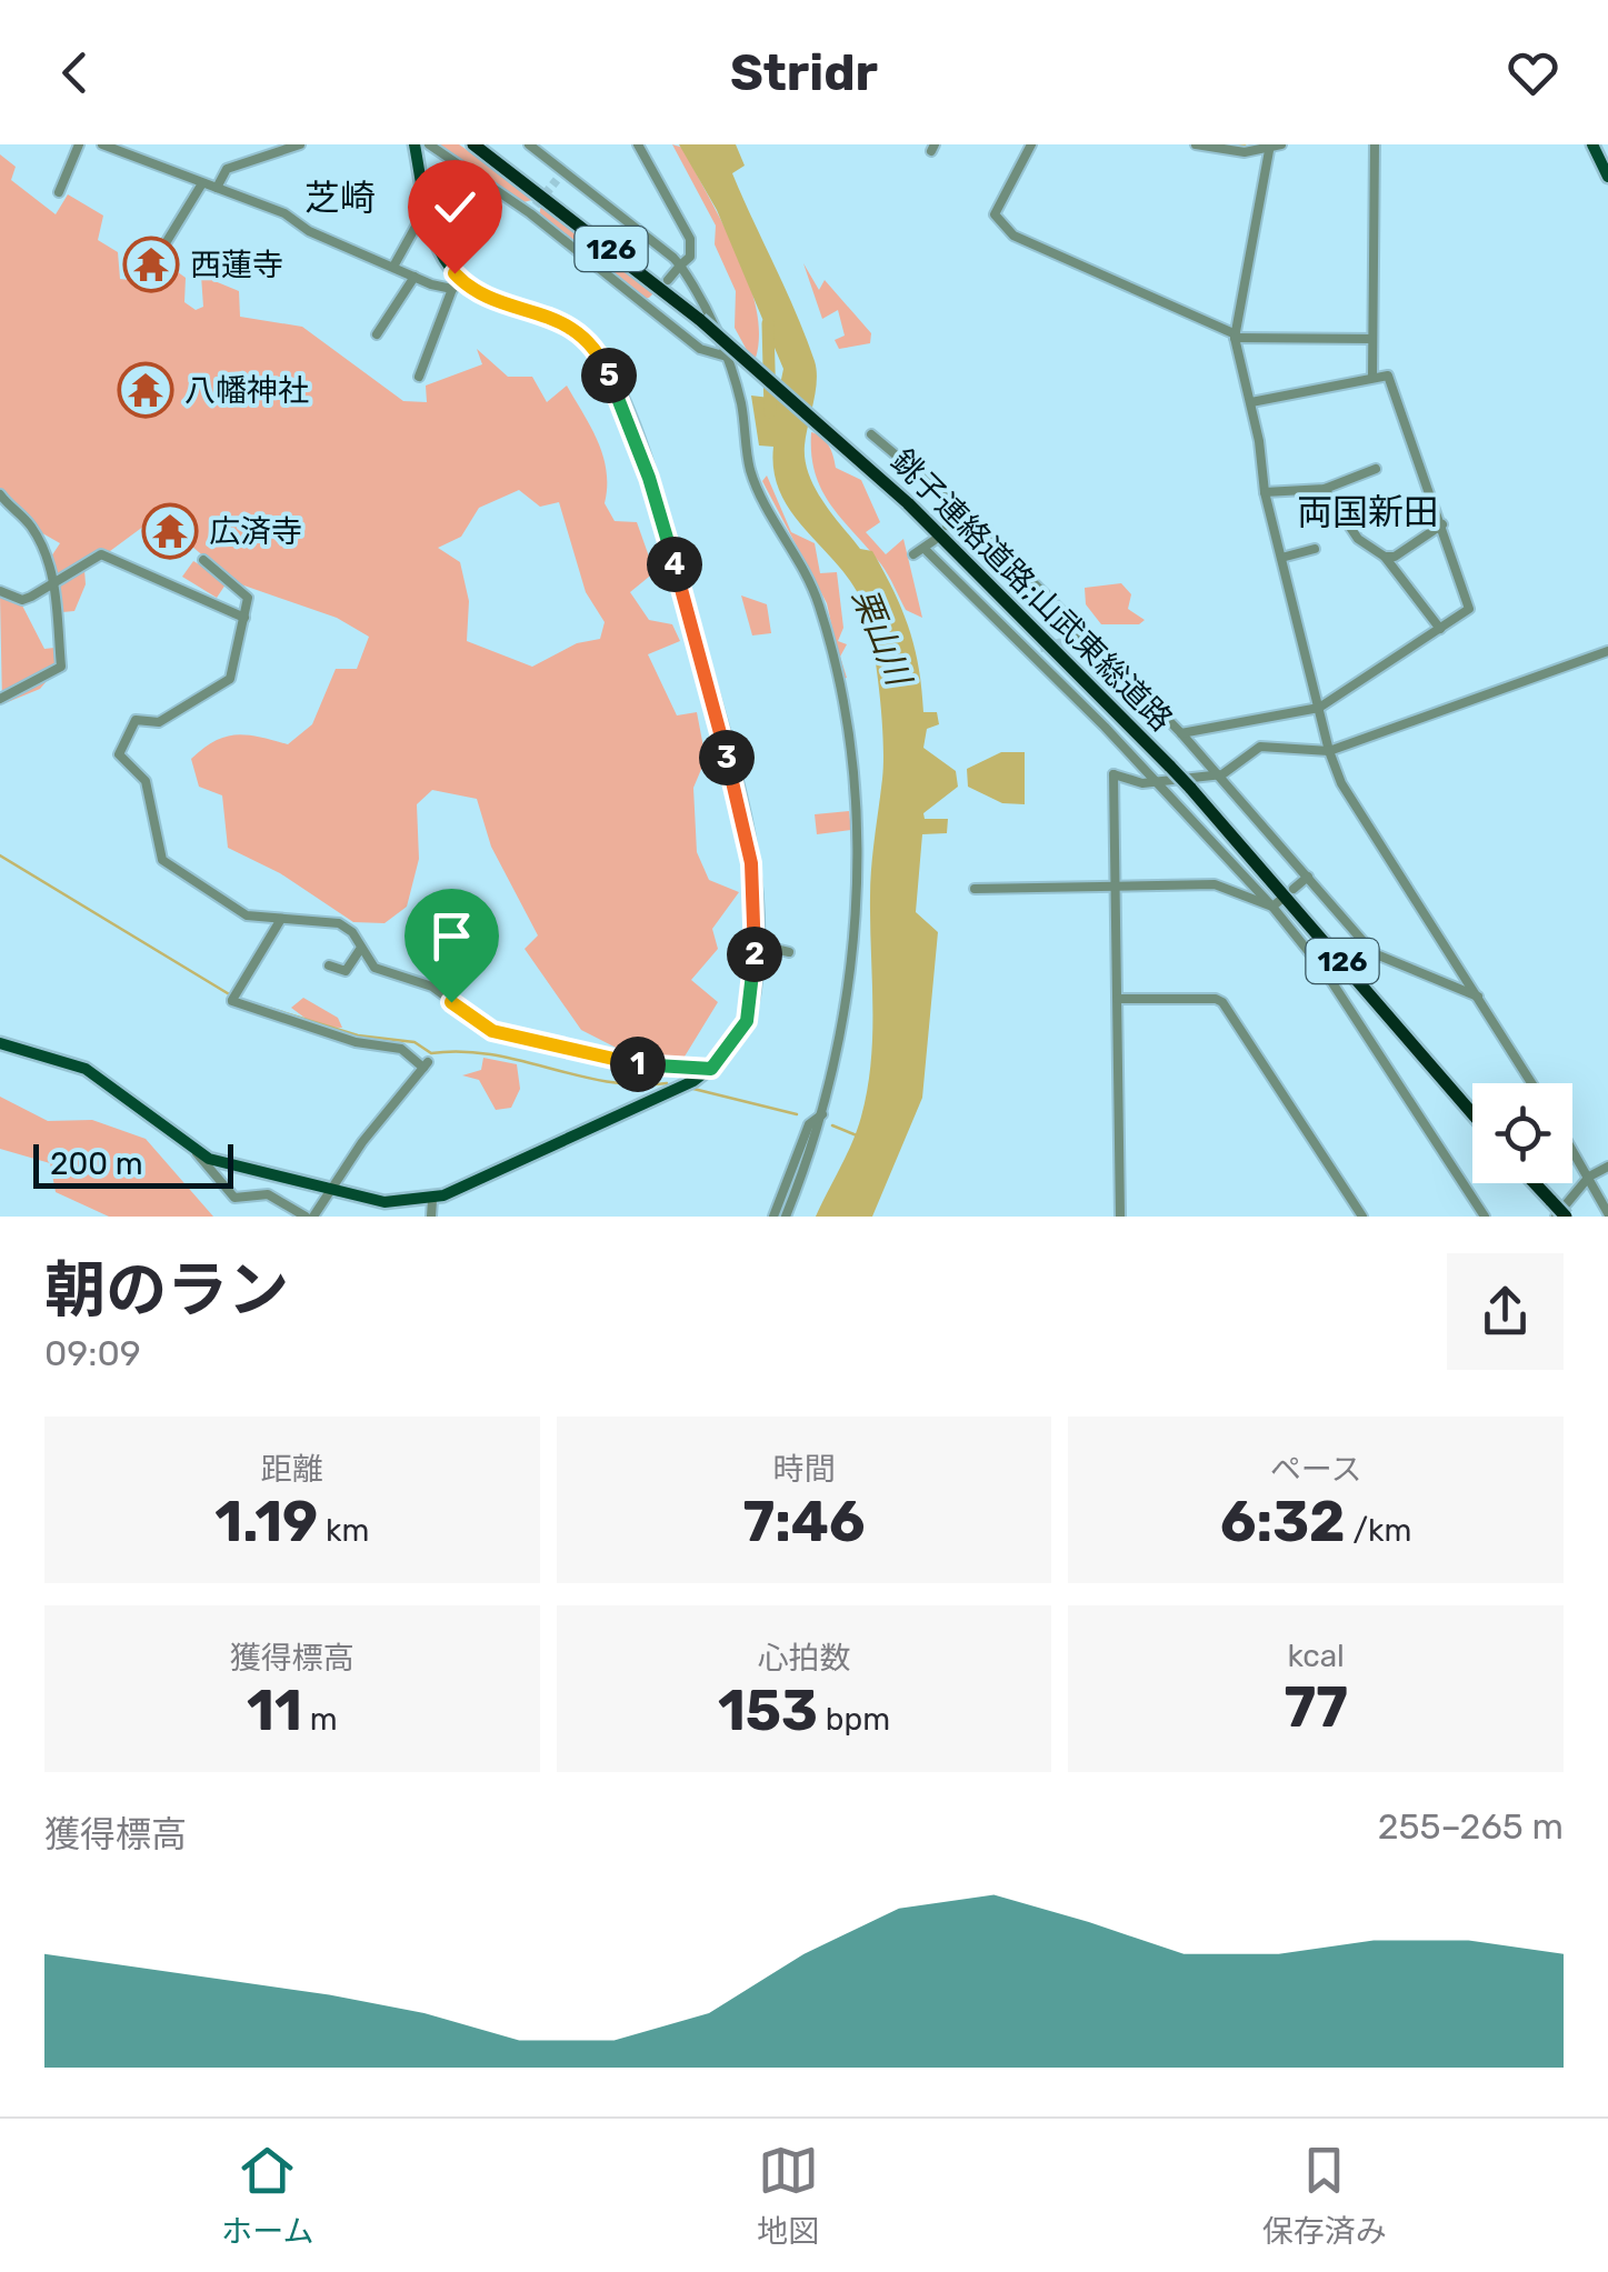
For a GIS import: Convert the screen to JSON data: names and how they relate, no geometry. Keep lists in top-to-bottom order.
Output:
{
  "streets": {
    "highway": ["126", "銚子連絡道路;山武東総道路"]
  },
  "districts": ["芝崎", "両国新田"],
  "water": ["栗山川"],
  "places": {
    "temple": ["西蓮寺", "八幡神社", "広済寺"]
  },
  "scale_bar": "200 m",
  "page": {
    "header": "Stridr",
    "pins": [
      "5",
      "4",
      "3",
      "2",
      "1"
    ],
    "scale": "200 m",
    "heading": ["朝のラン", "09:09"],
    "stats": [
      ["距離", "1.19 km"],
      ["時間", "7:46"],
      ["ペース", "6:32 /km"],
      ["獲得標高", "11 m"],
      ["心拍数", "153 bpm"],
      ["kcal", "77"]
    ],
    "chart": ["獲得標高", "255–265 m"],
    "tabs": ["ホーム", "地図", "保存済み"]
  }
}
